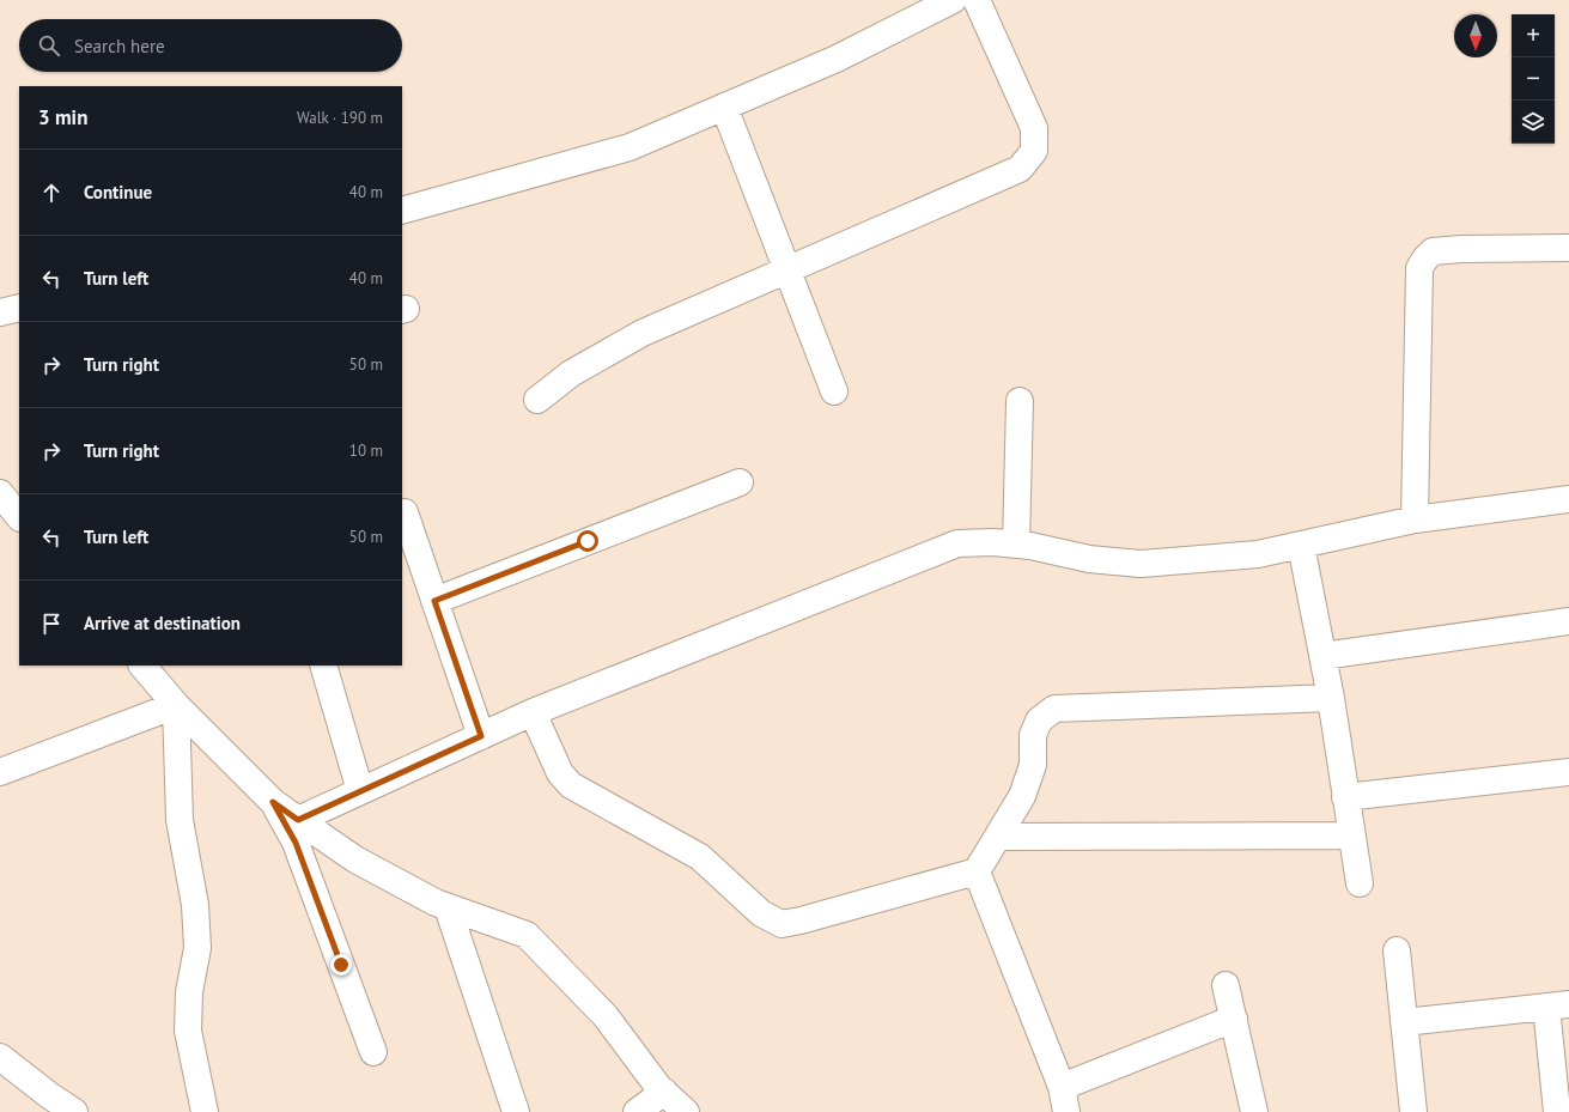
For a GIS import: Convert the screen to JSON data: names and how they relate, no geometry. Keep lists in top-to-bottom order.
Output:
{
  "north": "bottom",
  "page": {
    "map_buttons": ["+", "−"],
    "search": "Search here",
    "heading": ["3 min", "Walk · 190 m"],
    "list": [
      ["Continue", "40 m"],
      ["Turn left", "40 m"],
      ["Turn right", "50 m"],
      ["Turn right", "10 m"],
      ["Turn left", "50 m"],
      "Arrive at destination"
    ]
  }
}
